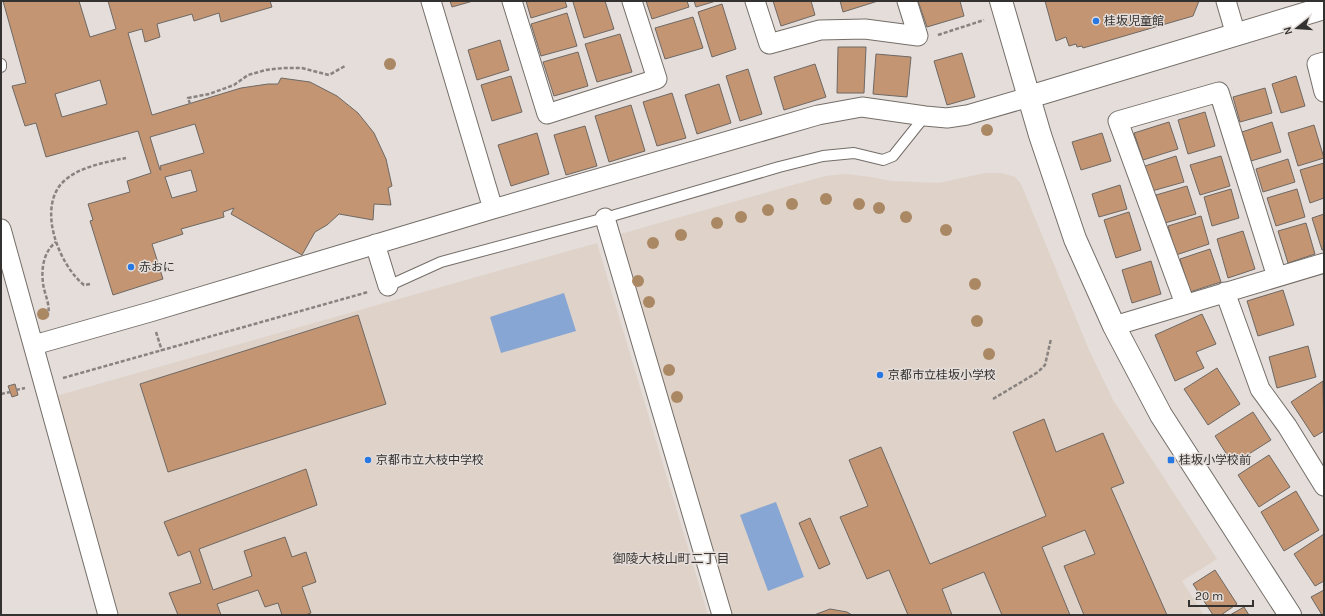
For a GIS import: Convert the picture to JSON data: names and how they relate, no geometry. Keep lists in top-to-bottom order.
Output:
{
  "districts": ["御陵大枝山町二丁目"],
  "places": {
    "other": [
      "桂坂児童館",
      "赤おに",
      "京都市立桂坂小学校",
      "京都市立大枝中学校"
    ],
    "transit": ["桂坂小学校前"]
  },
  "scale_bar": "20 m",
  "north": "left"
}
